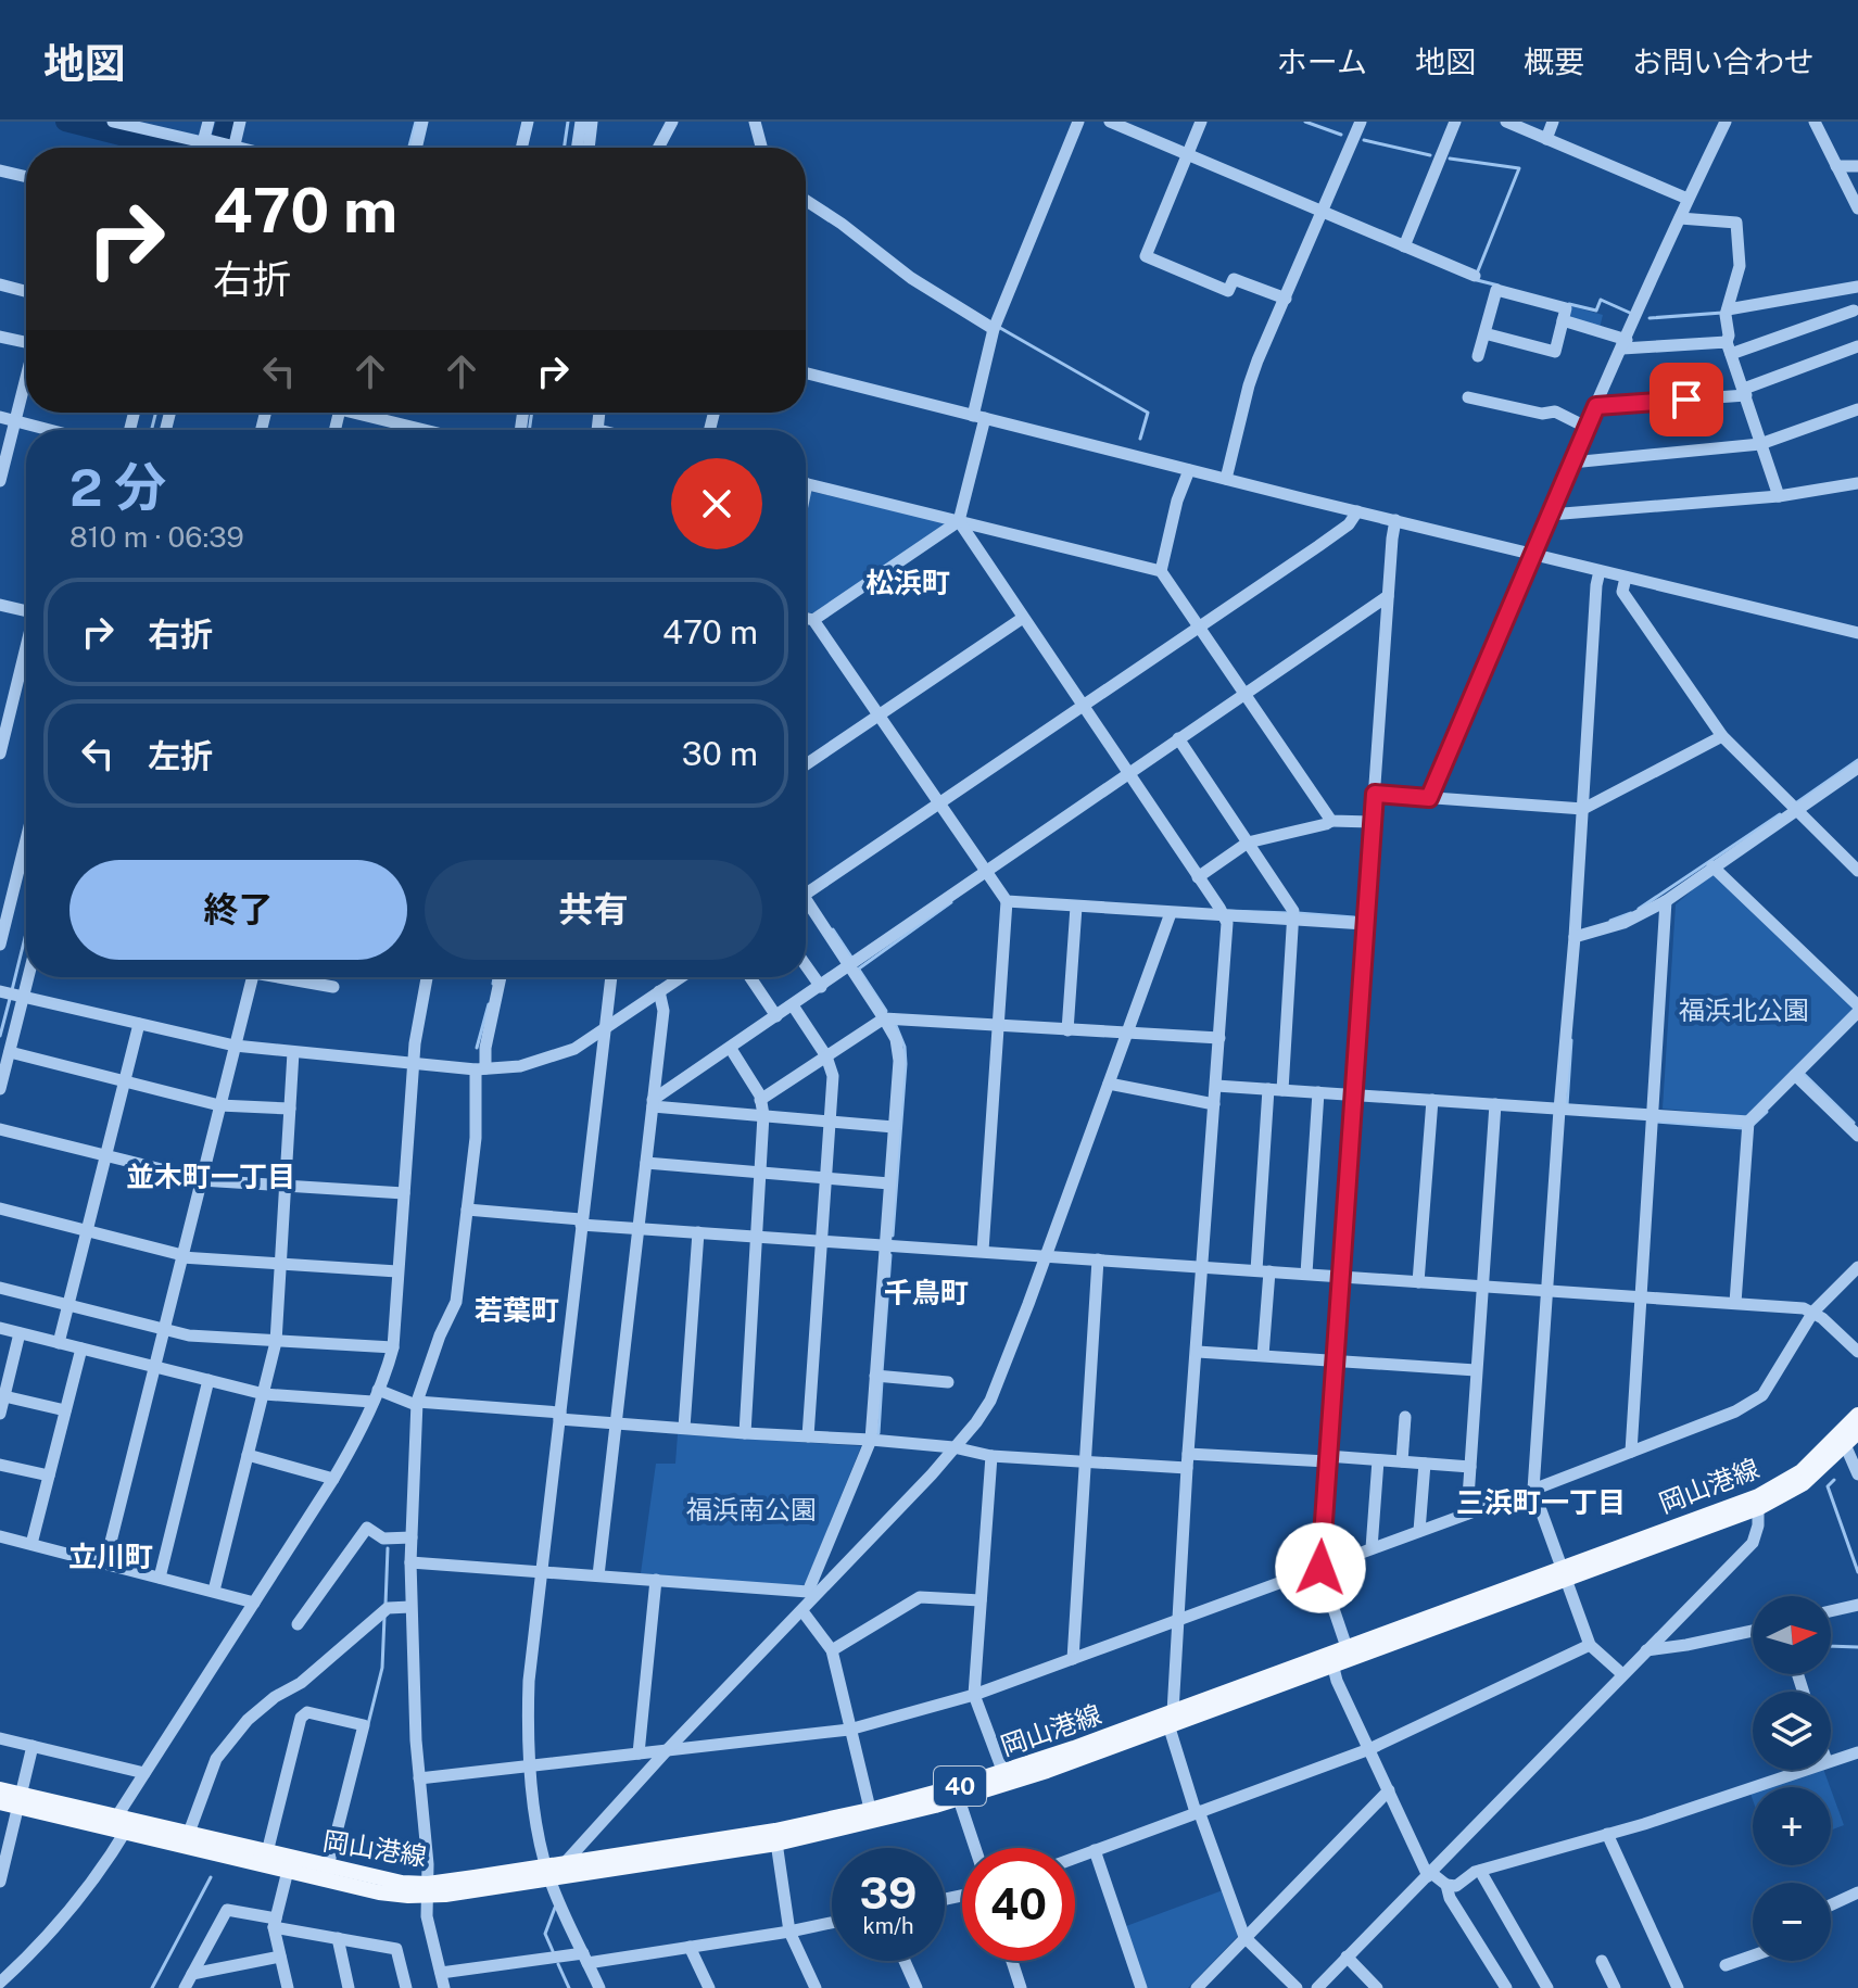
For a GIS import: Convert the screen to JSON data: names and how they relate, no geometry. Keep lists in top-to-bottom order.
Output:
{
  "streets": {
    "main road": ["岡山港線", "40"]
  },
  "districts": [
    "松浜町",
    "並木町一丁目",
    "千鳥町",
    "若葉町",
    "三浜町一丁目",
    "立川町"
  ],
  "parks": ["福浜北公園", "福浜南公園"],
  "north": "right",
  "page": {
    "header": "地図",
    "nav": [
      "ホーム",
      "地図",
      "概要",
      "お問い合わせ"
    ],
    "turn": ["470 m", "右折"],
    "heading": ["2 分", "810 m · 06:39"],
    "list": [
      {
        "name": "右折",
        "value": "470 m"
      },
      {
        "name": "左折",
        "value": "30 m"
      }
    ],
    "buttons": ["終了", "共有"],
    "map_buttons": ["+", "−"],
    "speed": "39 km/h",
    "limit": "40"
  }
}
